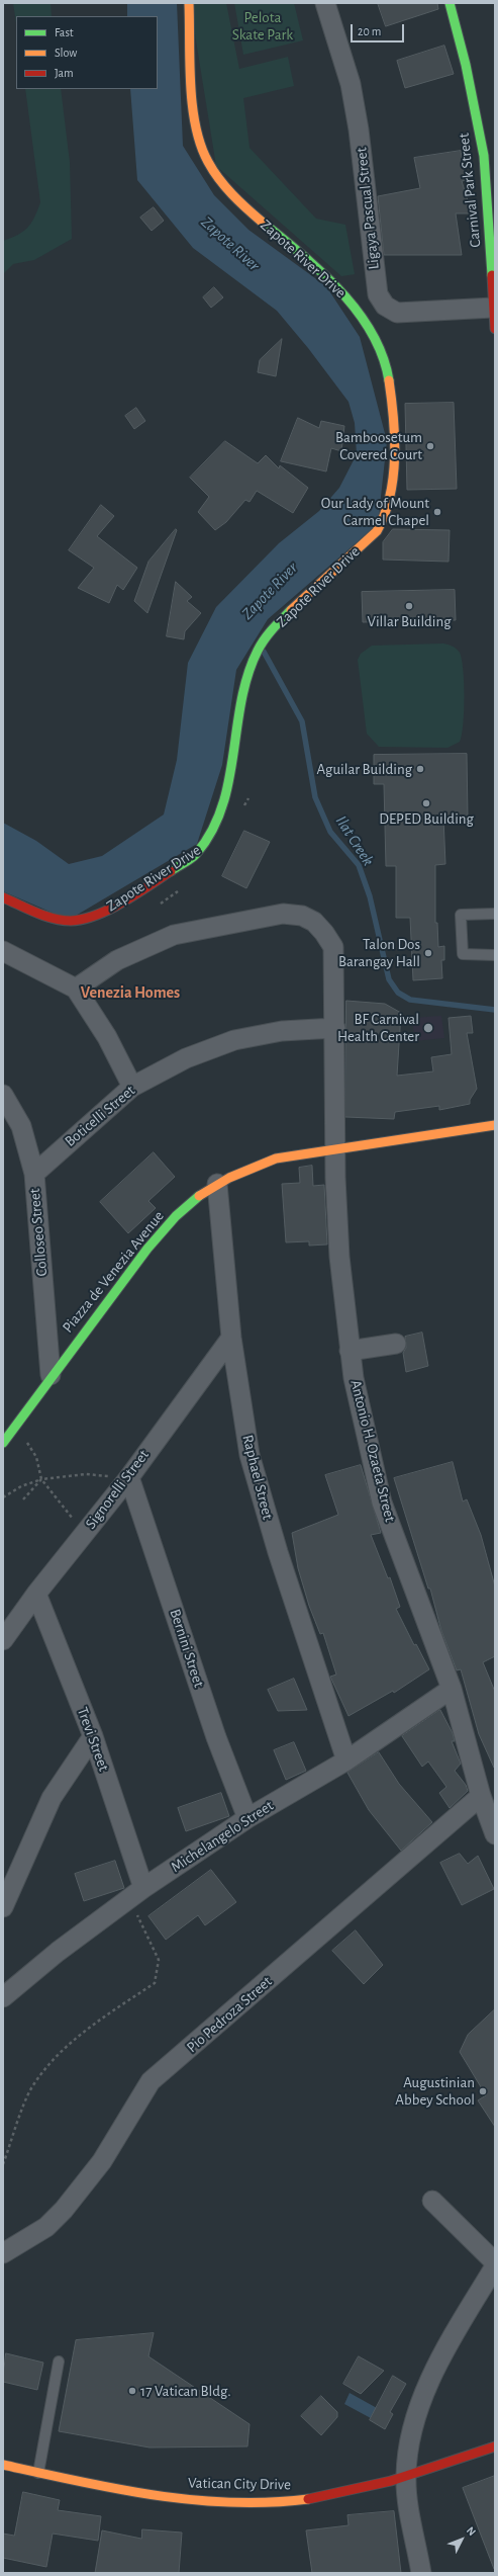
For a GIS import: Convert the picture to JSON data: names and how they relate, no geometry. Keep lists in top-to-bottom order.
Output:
{
  "streets": {
    "main road": [
      "Carnival Park Street",
      "Zapote River Drive",
      "Piazza de Venezia Avenue",
      "Vatican City Drive"
    ],
    "street": [
      "Ligaya Pascual Street",
      "Boticelli Street",
      "Colloseo Street",
      "Antonio H. Ozaeta Street",
      "Raphael Street",
      "Signorelli Street",
      "Bernini Street",
      "Trevi Street",
      "Michelangelo Street",
      "Pio Pedroza Street"
    ]
  },
  "crossings": [
    ["Carnival Park Street", "Ligaya Pascual Street"],
    ["Boticelli Street", "Colloseo Street"],
    ["Boticelli Street", "Antonio H. Ozaeta Street"],
    ["Colloseo Street", "Piazza de Venezia Avenue"],
    ["Piazza de Venezia Avenue", "Antonio H. Ozaeta Street"],
    ["Piazza de Venezia Avenue", "Raphael Street"],
    ["Antonio H. Ozaeta Street", "Michelangelo Street"],
    ["Antonio H. Ozaeta Street", "Pio Pedroza Street"],
    ["Raphael Street", "Signorelli Street"],
    ["Raphael Street", "Michelangelo Street"],
    ["Signorelli Street", "Bernini Street"],
    ["Signorelli Street", "Trevi Street"],
    ["Bernini Street", "Michelangelo Street"],
    ["Trevi Street", "Michelangelo Street"]
  ],
  "districts": ["Venezia Homes"],
  "water": ["Zapote River", "Ilat Creek"],
  "parks": ["Pelota Skate Park"],
  "places": [
    "Bamboosetum Covered Court",
    "Our Lady of Mount Carmel Chapel",
    "Villar Building",
    "Aguilar Building",
    "DEPED Building",
    "Talon Dos Barangay Hall",
    "BF Carnival Health Center",
    "Augustinian Abbey School",
    "17 Vatican Bldg."
  ],
  "legend": ["Fast", "Slow", "Jam"],
  "scale_bar": "20 m",
  "north": "top right"
}
